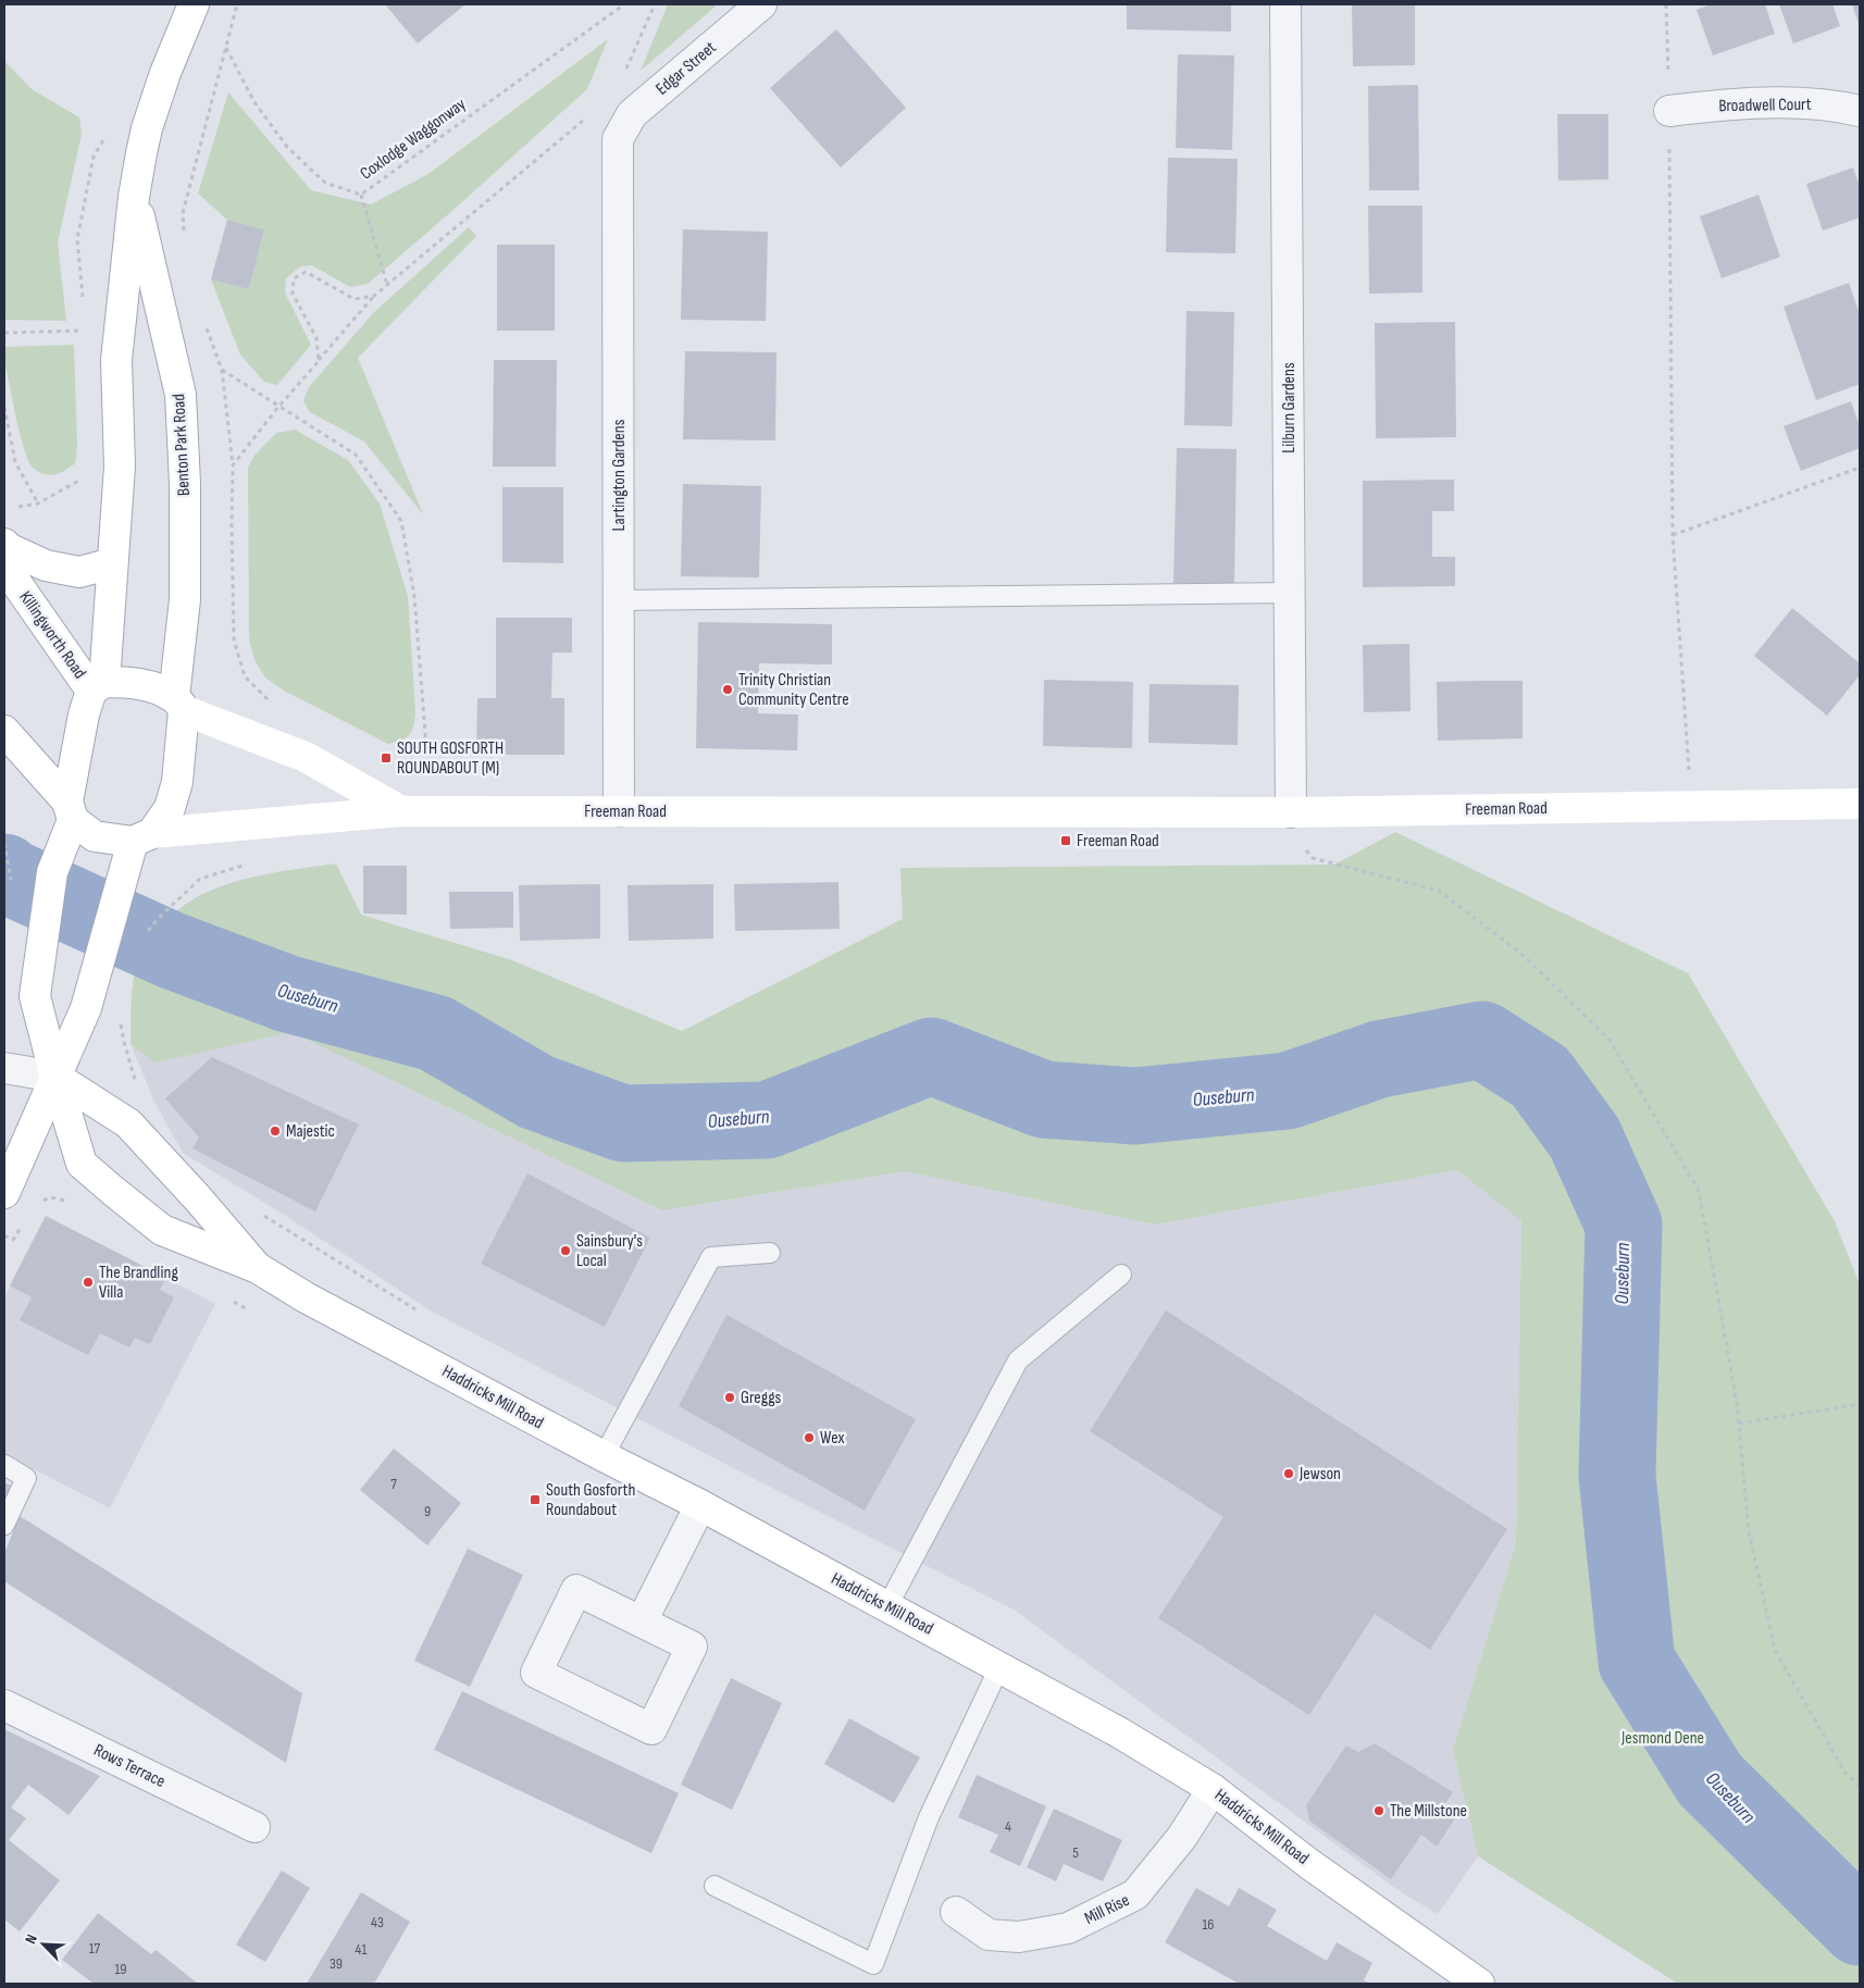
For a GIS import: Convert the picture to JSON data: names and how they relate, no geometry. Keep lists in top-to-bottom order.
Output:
{
  "streets": {
    "main road": [
      "Benton Park Road",
      "Killingworth Road",
      "Freeman Road",
      "Haddricks Mill Road"
    ],
    "street": [
      "Edgar Street",
      "Broadwell Court",
      "Lilburn Gardens",
      "Lartington Gardens",
      "Rows Terrace",
      "Mill Rise"
    ],
    "path": ["Coxlodge Waggonway"]
  },
  "crossings": [
    ["Edgar Street", "Lartington Gardens"],
    ["Lilburn Gardens", "Freeman Road"],
    ["Benton Park Road", "Killingworth Road"],
    ["Benton Park Road", "Freeman Road"],
    ["Lartington Gardens", "Freeman Road"],
    ["Killingworth Road", "Freeman Road"],
    ["Haddricks Mill Road", "Mill Rise"]
  ],
  "water": ["Ouseburn"],
  "parks": ["Jesmond Dene"],
  "places": {
    "other": [
      "Trinity Christian Community Centre",
      "Majestic",
      "Sainsbury's Local",
      "The Brandling Villa",
      "Greggs",
      "Wex",
      "Jewson",
      "The Millstone"
    ],
    "transit": ["SOUTH GOSFORTH ROUNDABOUT (M)", "Freeman Road", "South Gosforth Roundabout"]
  },
  "house_numbers": [
    "7",
    "9",
    "4",
    "5",
    "43",
    "16",
    "17",
    "41",
    "39",
    "19"
  ],
  "north": "top left"
}
